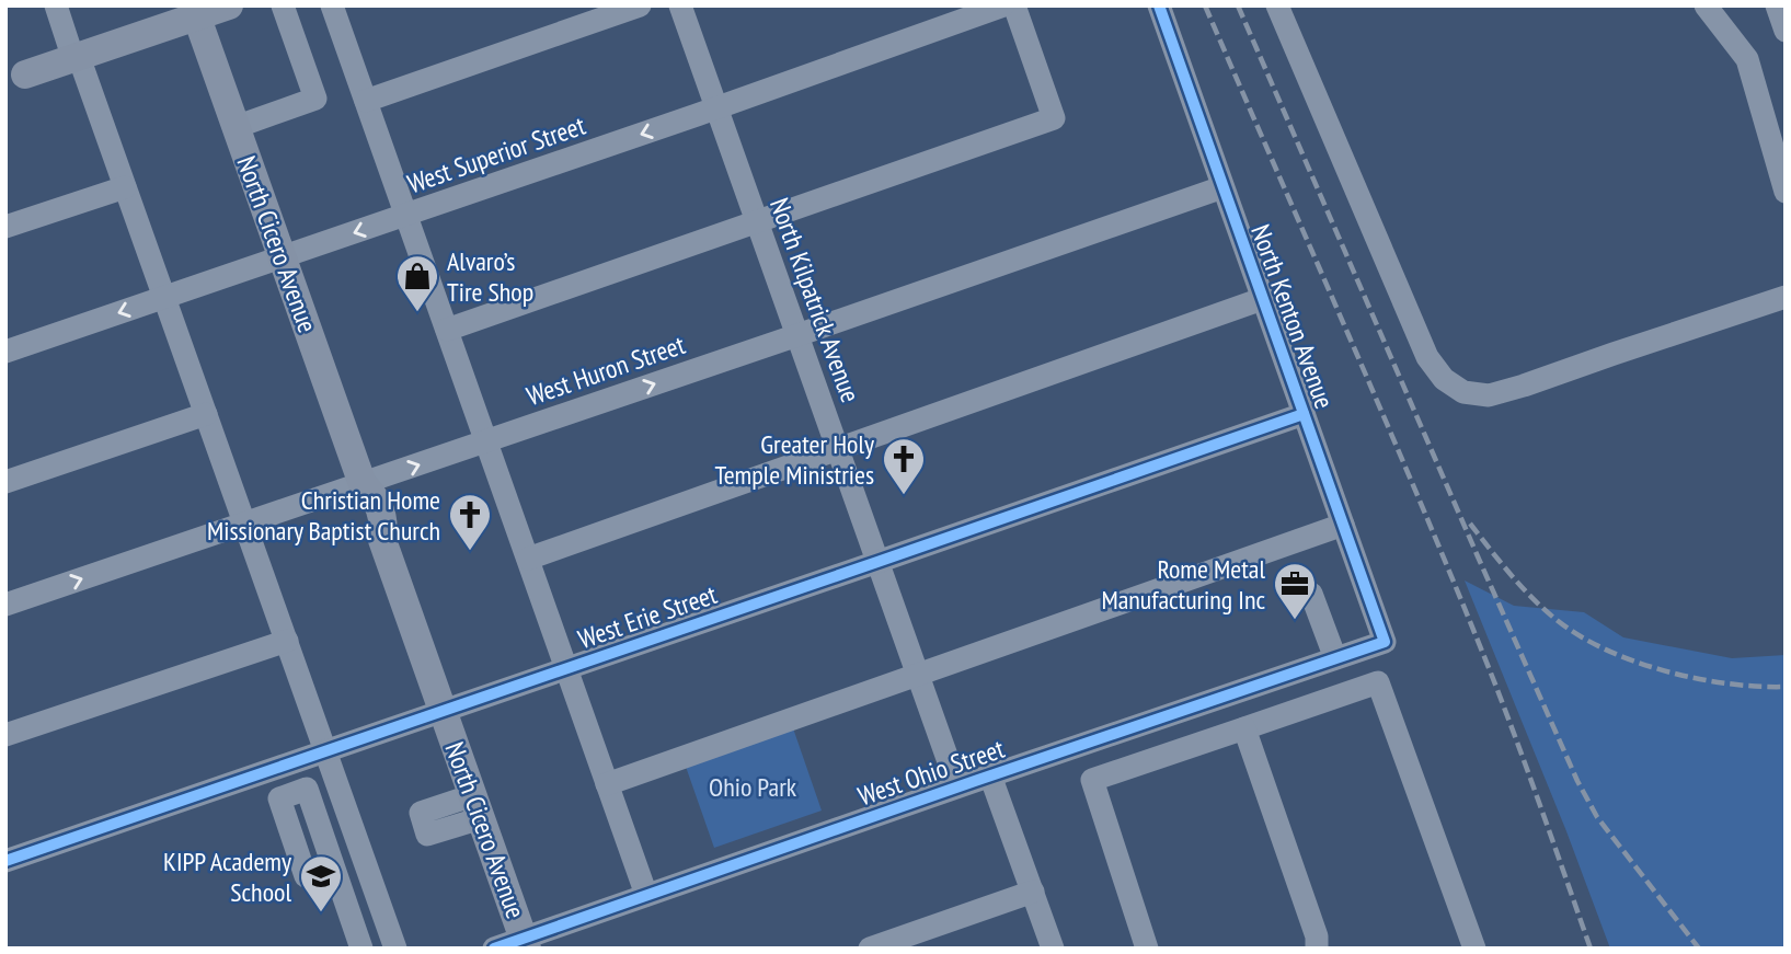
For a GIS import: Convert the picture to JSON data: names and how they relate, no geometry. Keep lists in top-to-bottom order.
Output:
{
  "streets": {
    "main road": ["North Cicero Avenue"],
    "street": [
      "West Superior Street",
      "North Kilpatrick Avenue",
      "North Kenton Avenue",
      "West Huron Street",
      "West Erie Street",
      "West Ohio Street"
    ]
  },
  "crossings": [
    ["West Superior Street", "North Cicero Avenue"],
    ["West Superior Street", "North Kilpatrick Avenue"],
    ["North Cicero Avenue", "West Huron Street"],
    ["North Cicero Avenue", "West Erie Street"],
    ["North Cicero Avenue", "West Ohio Street"],
    ["North Kilpatrick Avenue", "West Huron Street"],
    ["North Kilpatrick Avenue", "West Erie Street"],
    ["North Kilpatrick Avenue", "West Ohio Street"],
    ["North Kenton Avenue", "West Huron Street"],
    ["North Kenton Avenue", "West Erie Street"],
    ["North Kenton Avenue", "West Ohio Street"]
  ],
  "parks": ["Ohio Park"],
  "places": {
    "shop": ["Alvaro’s Tire Shop"],
    "church": ["Greater Holy Temple Ministries", "Christian Home Missionary Baptist Church"],
    "office": ["Rome Metal Manufacturing Inc"],
    "school or university": ["KIPP Academy School"]
  }
}
